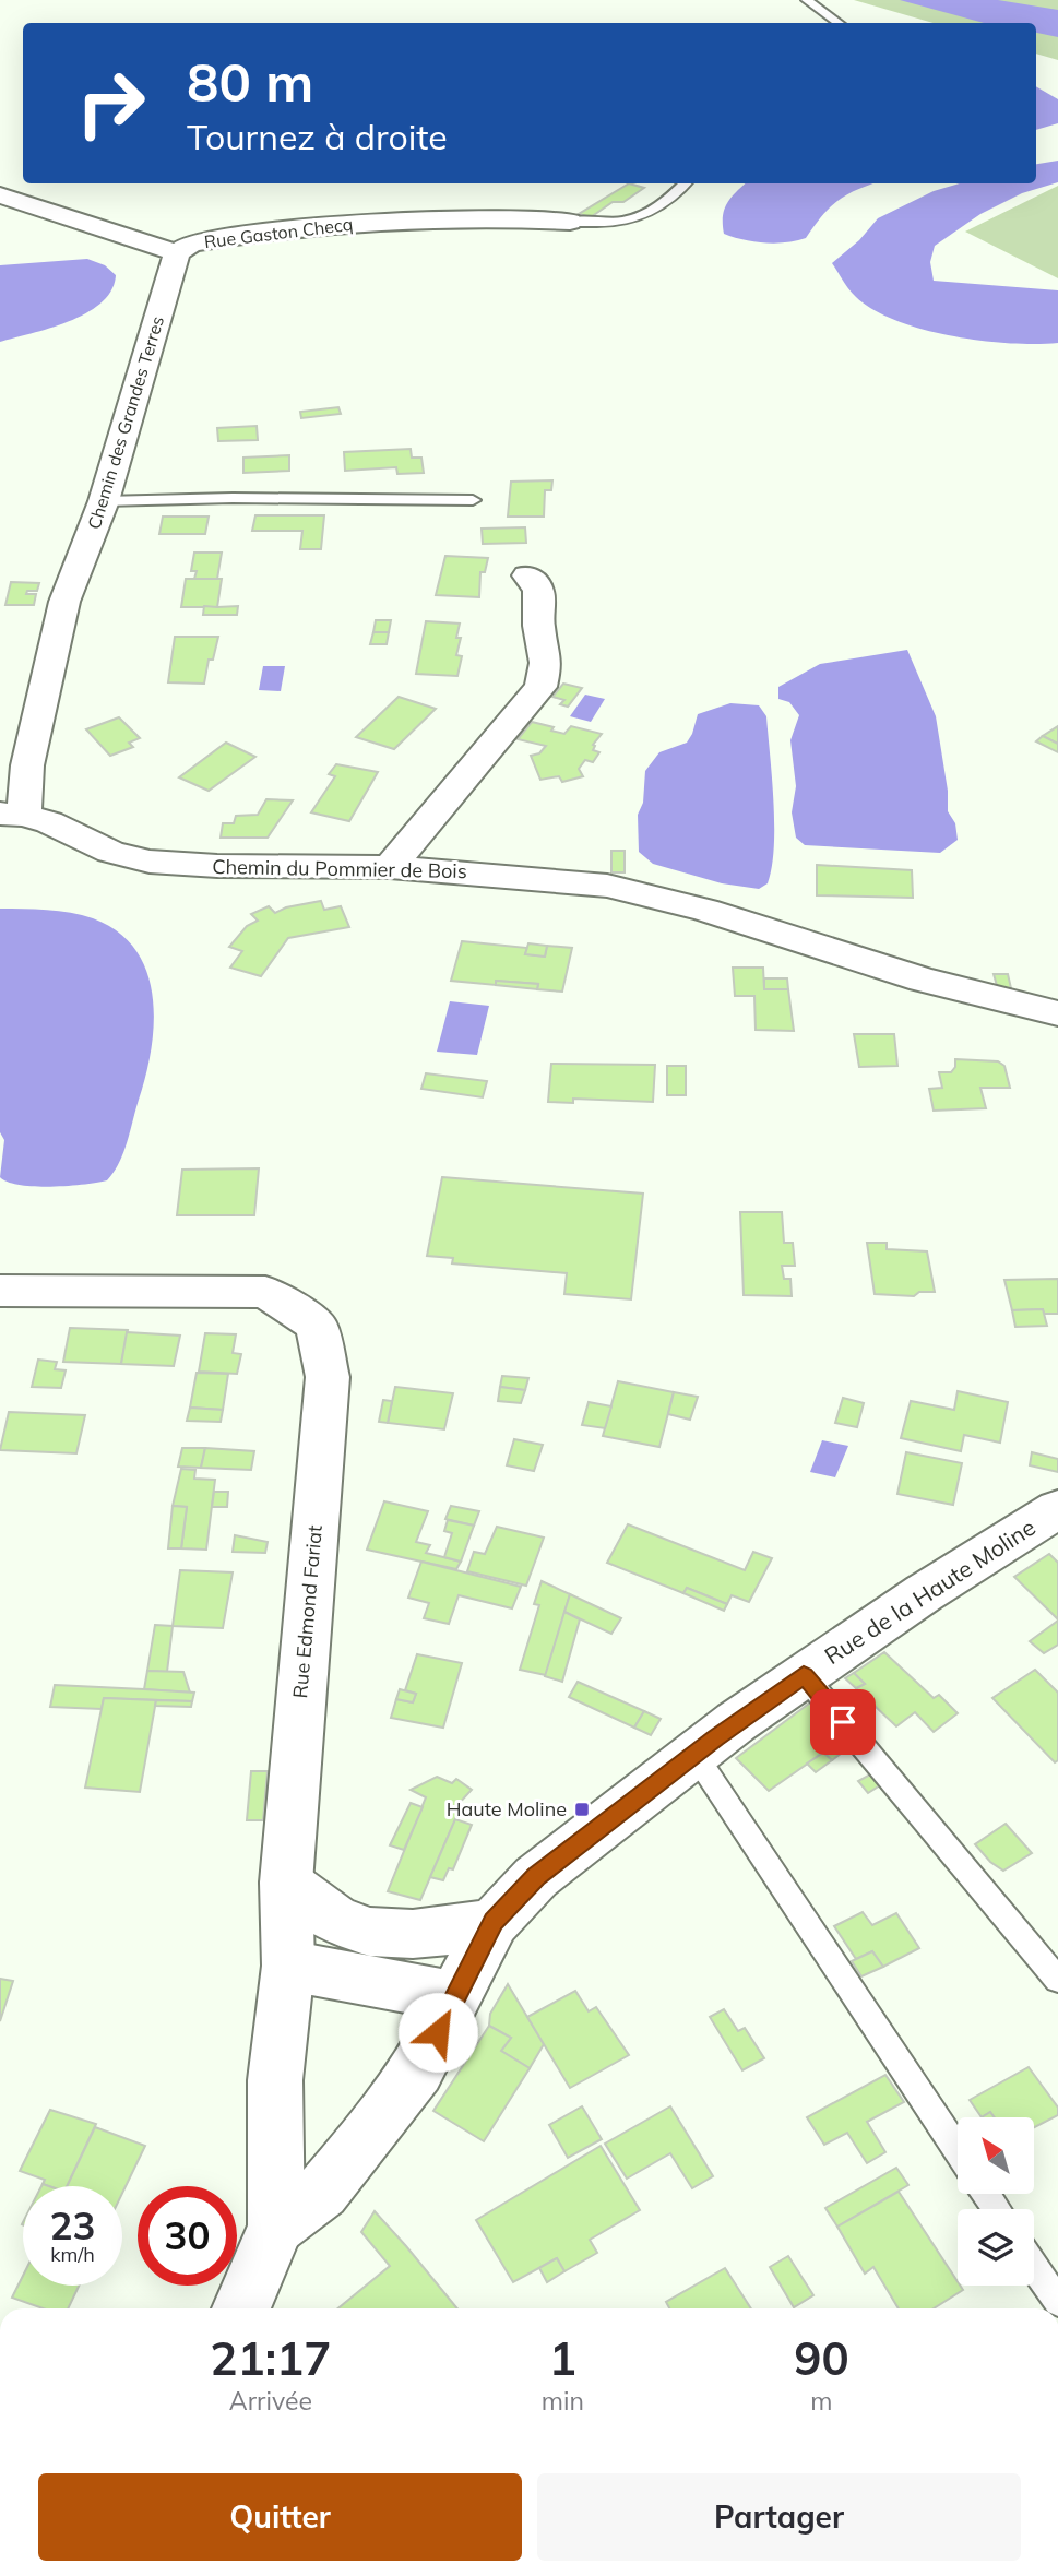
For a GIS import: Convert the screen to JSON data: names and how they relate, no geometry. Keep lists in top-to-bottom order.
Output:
{
  "streets": {
    "street": [
      "Rue Gaston Checq",
      "Chemin des Grandes Terres",
      "Chemin du Pommier de Bois",
      "Rue de la Haute Moline",
      "Rue Edmond Fariat"
    ]
  },
  "crossings": [
    ["Rue Gaston Checq", "Chemin des Grandes Terres"],
    ["Chemin des Grandes Terres", "Chemin du Pommier de Bois"],
    ["Rue de la Haute Moline", "Rue Edmond Fariat"]
  ],
  "places": {
    "transit": ["Haute Moline"]
  },
  "north": "top left",
  "page": {
    "turn": ["80 m", "Tournez à droite"],
    "speed": "23 km/h",
    "limit": "30",
    "eta": [
      "21:17",
      "Arrivée",
      "1",
      "min",
      "90",
      "m"
    ],
    "buttons": ["Quitter", "Partager"]
  }
}
